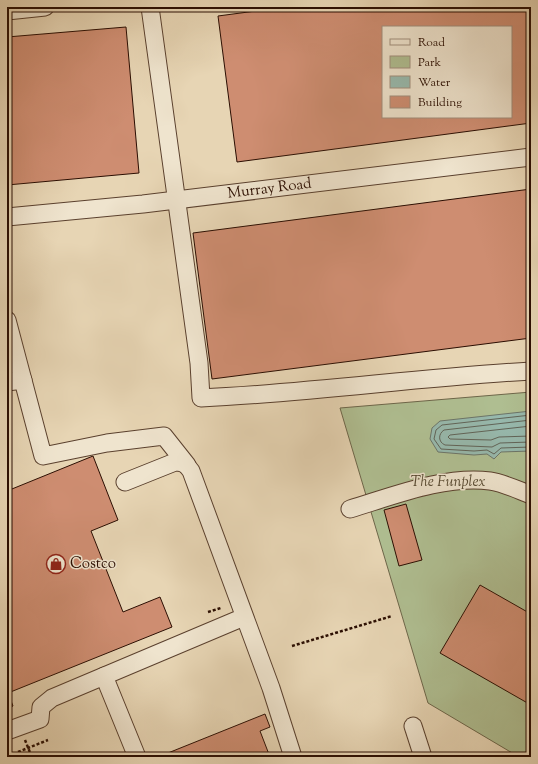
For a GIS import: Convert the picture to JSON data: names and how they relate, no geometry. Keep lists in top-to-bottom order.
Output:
{
  "streets": {
    "street": ["Murray Road"]
  },
  "parks": ["The Funplex"],
  "places": {
    "shop": ["Costco"]
  },
  "legend": [
    "Road",
    "Park",
    "Water",
    "Building"
  ]
}
